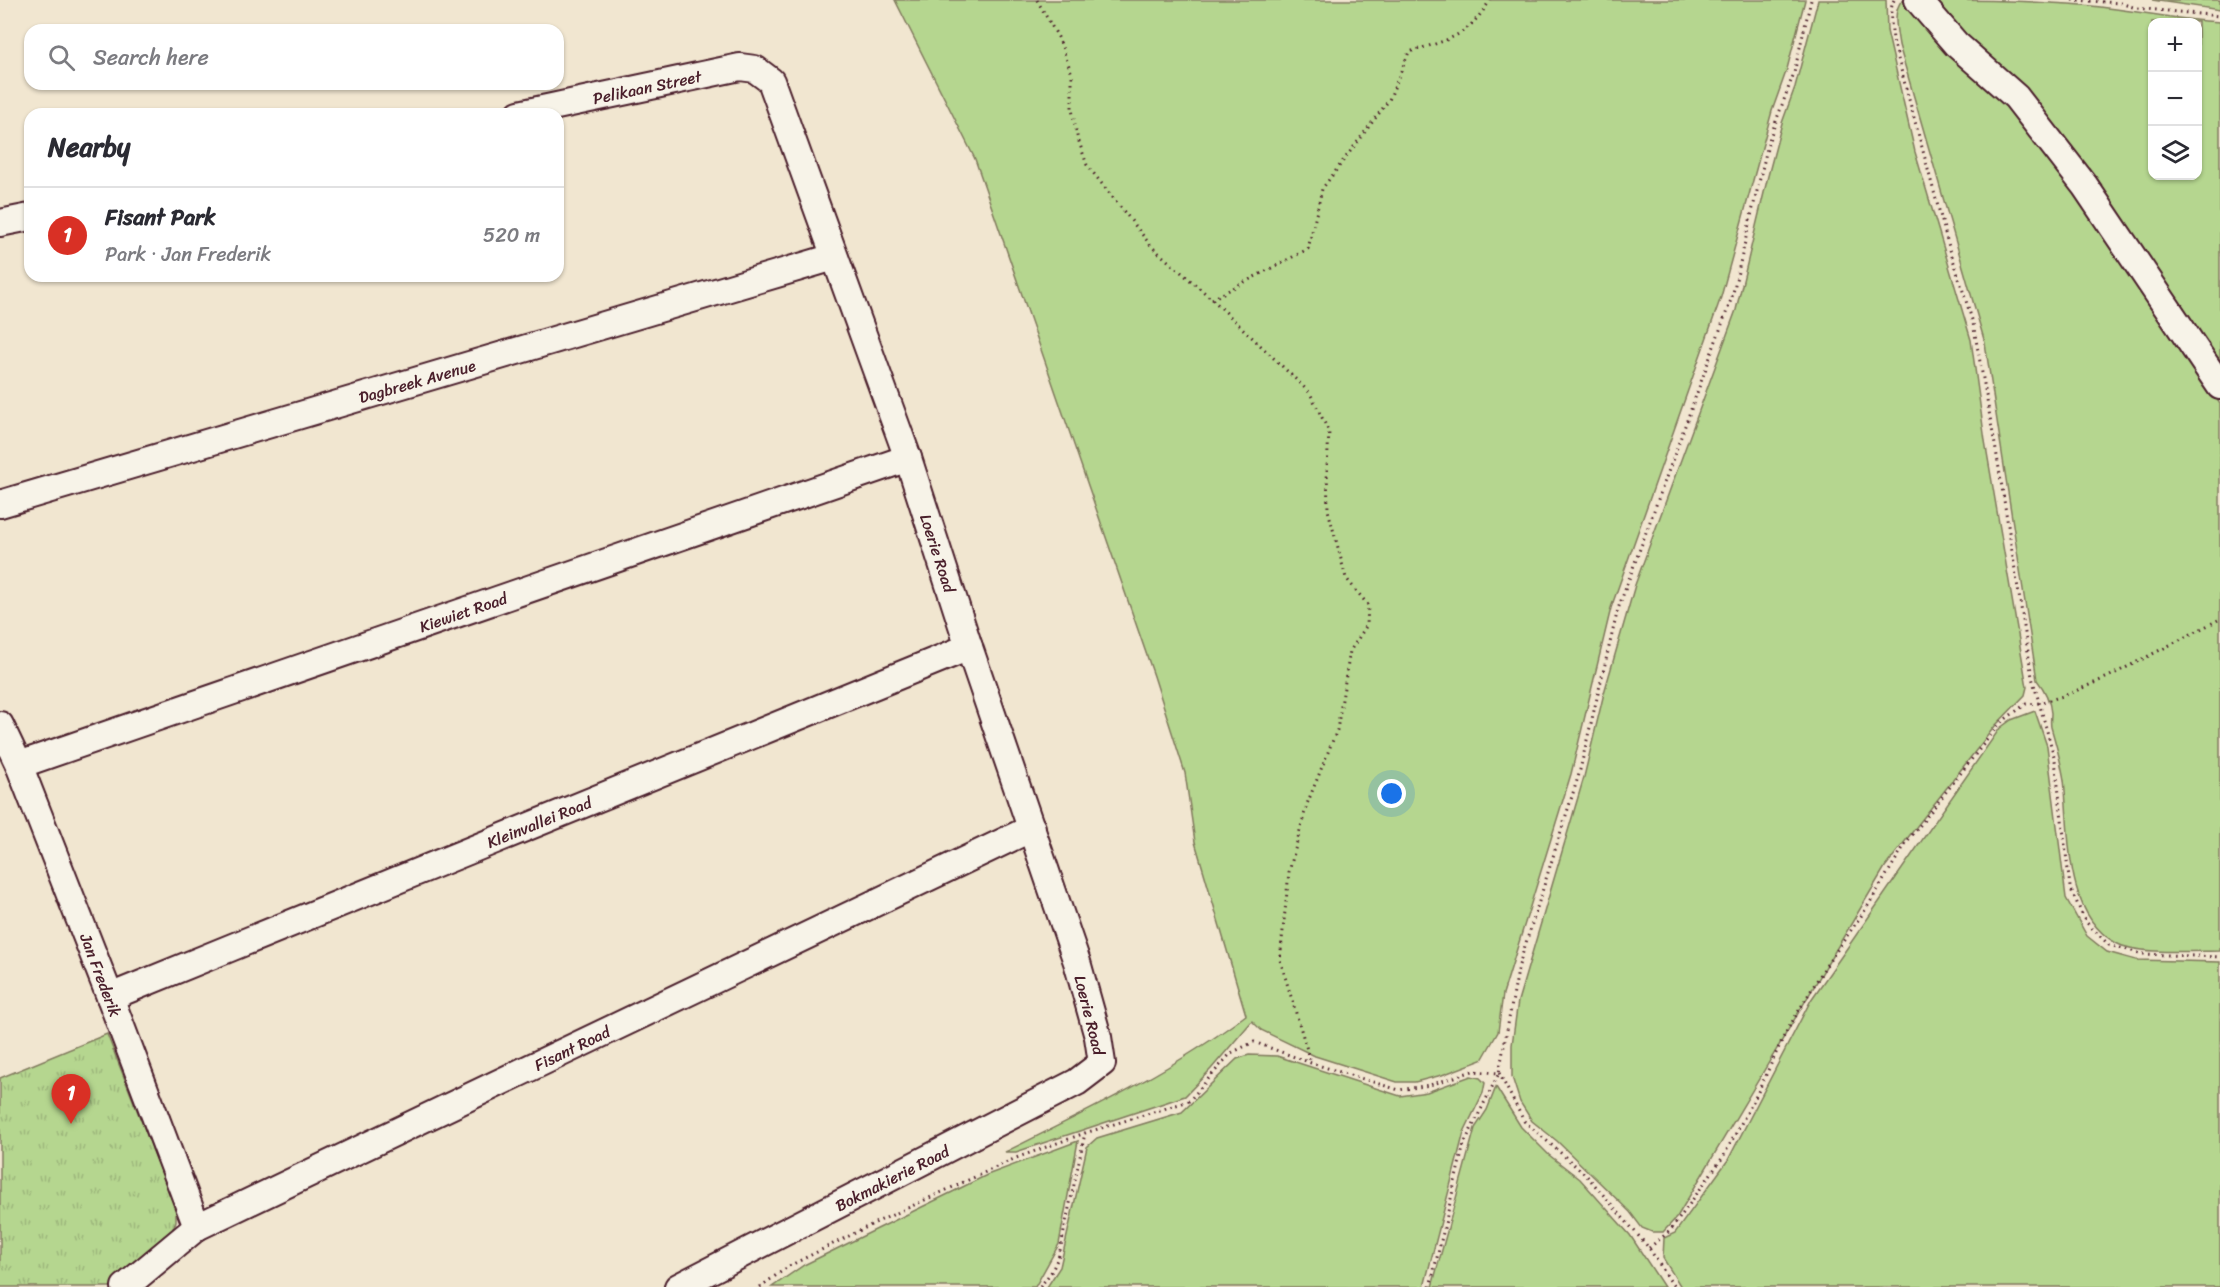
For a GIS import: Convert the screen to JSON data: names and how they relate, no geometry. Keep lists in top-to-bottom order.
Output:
{
  "streets": {
    "street": [
      "Pelikaan Street",
      "Dagbreek Avenue",
      "Loerie Road",
      "Kiewiet Road",
      "Kleinvallei Road",
      "Jan Frederik",
      "Fisant Road",
      "Bokmakierie Road"
    ]
  },
  "crossings": [
    ["Pelikaan Street", "Loerie Road"],
    ["Dagbreek Avenue", "Loerie Road"],
    ["Loerie Road", "Kiewiet Road"],
    ["Loerie Road", "Kleinvallei Road"],
    ["Loerie Road", "Fisant Road"],
    ["Loerie Road", "Bokmakierie Road"],
    ["Kiewiet Road", "Jan Frederik"],
    ["Kleinvallei Road", "Jan Frederik"],
    ["Jan Frederik", "Fisant Road"]
  ],
  "page": {
    "map_buttons": ["+", "−"],
    "search": "Search here",
    "heading": "Nearby",
    "list": [
      {
        "mark": "1",
        "name": "Fisant Park",
        "note": "Park · Jan Frederik",
        "value": "520 m"
      }
    ],
    "pins": "1"
  }
}
